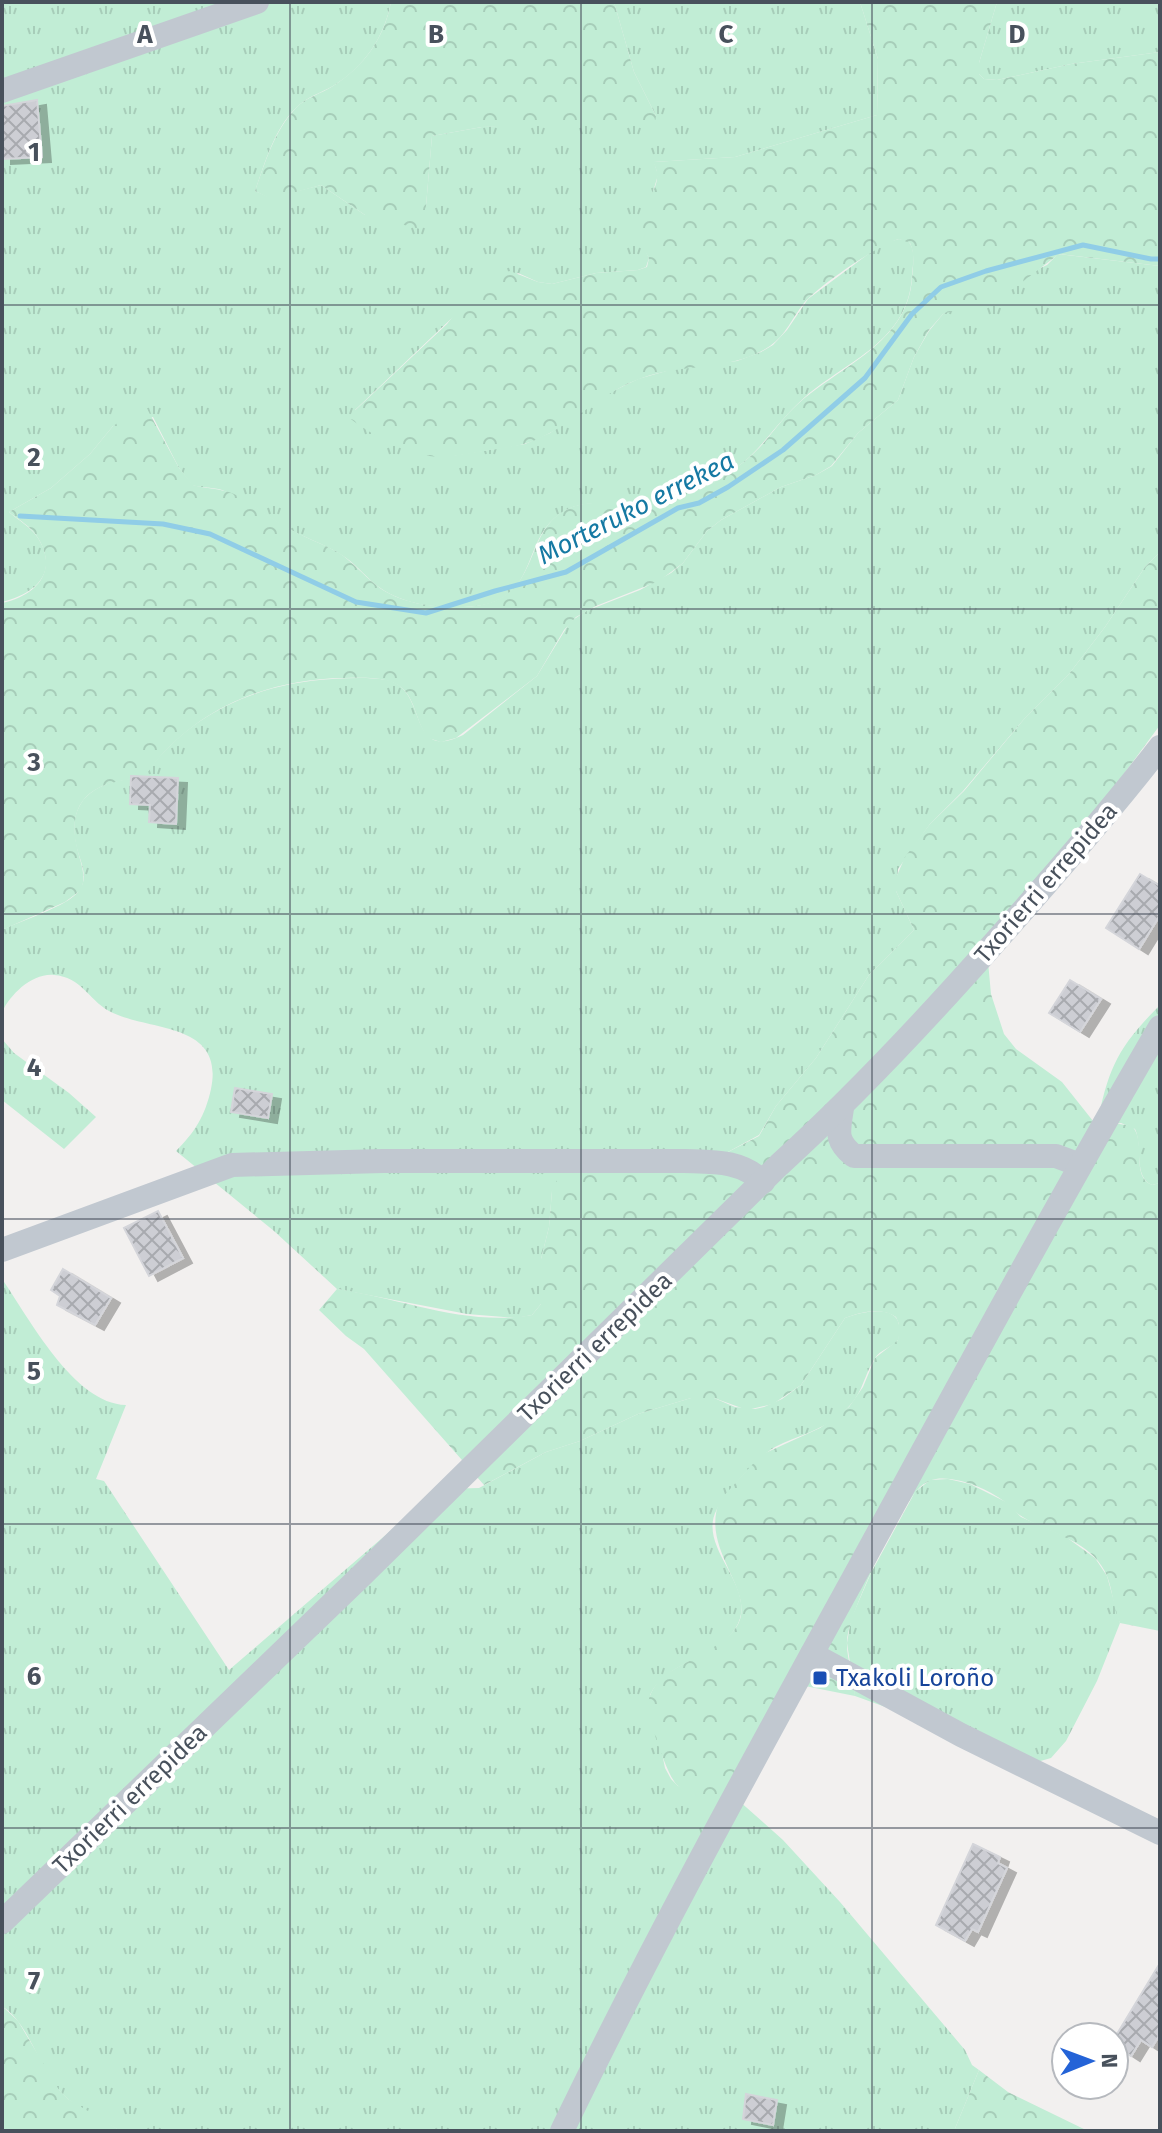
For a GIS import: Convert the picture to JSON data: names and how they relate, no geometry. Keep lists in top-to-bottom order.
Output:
{
  "streets": {
    "street": ["Txorierri errepidea"]
  },
  "water": ["Morteruko errekea"],
  "places": {
    "transit": ["Txakoli Loroño"]
  },
  "north": "right",
  "grid": {
    "columns": [
      "A",
      "B",
      "C",
      "D"
    ],
    "rows": [
      "1",
      "2",
      "3",
      "4",
      "5",
      "6",
      "7"
    ]
  }
}
